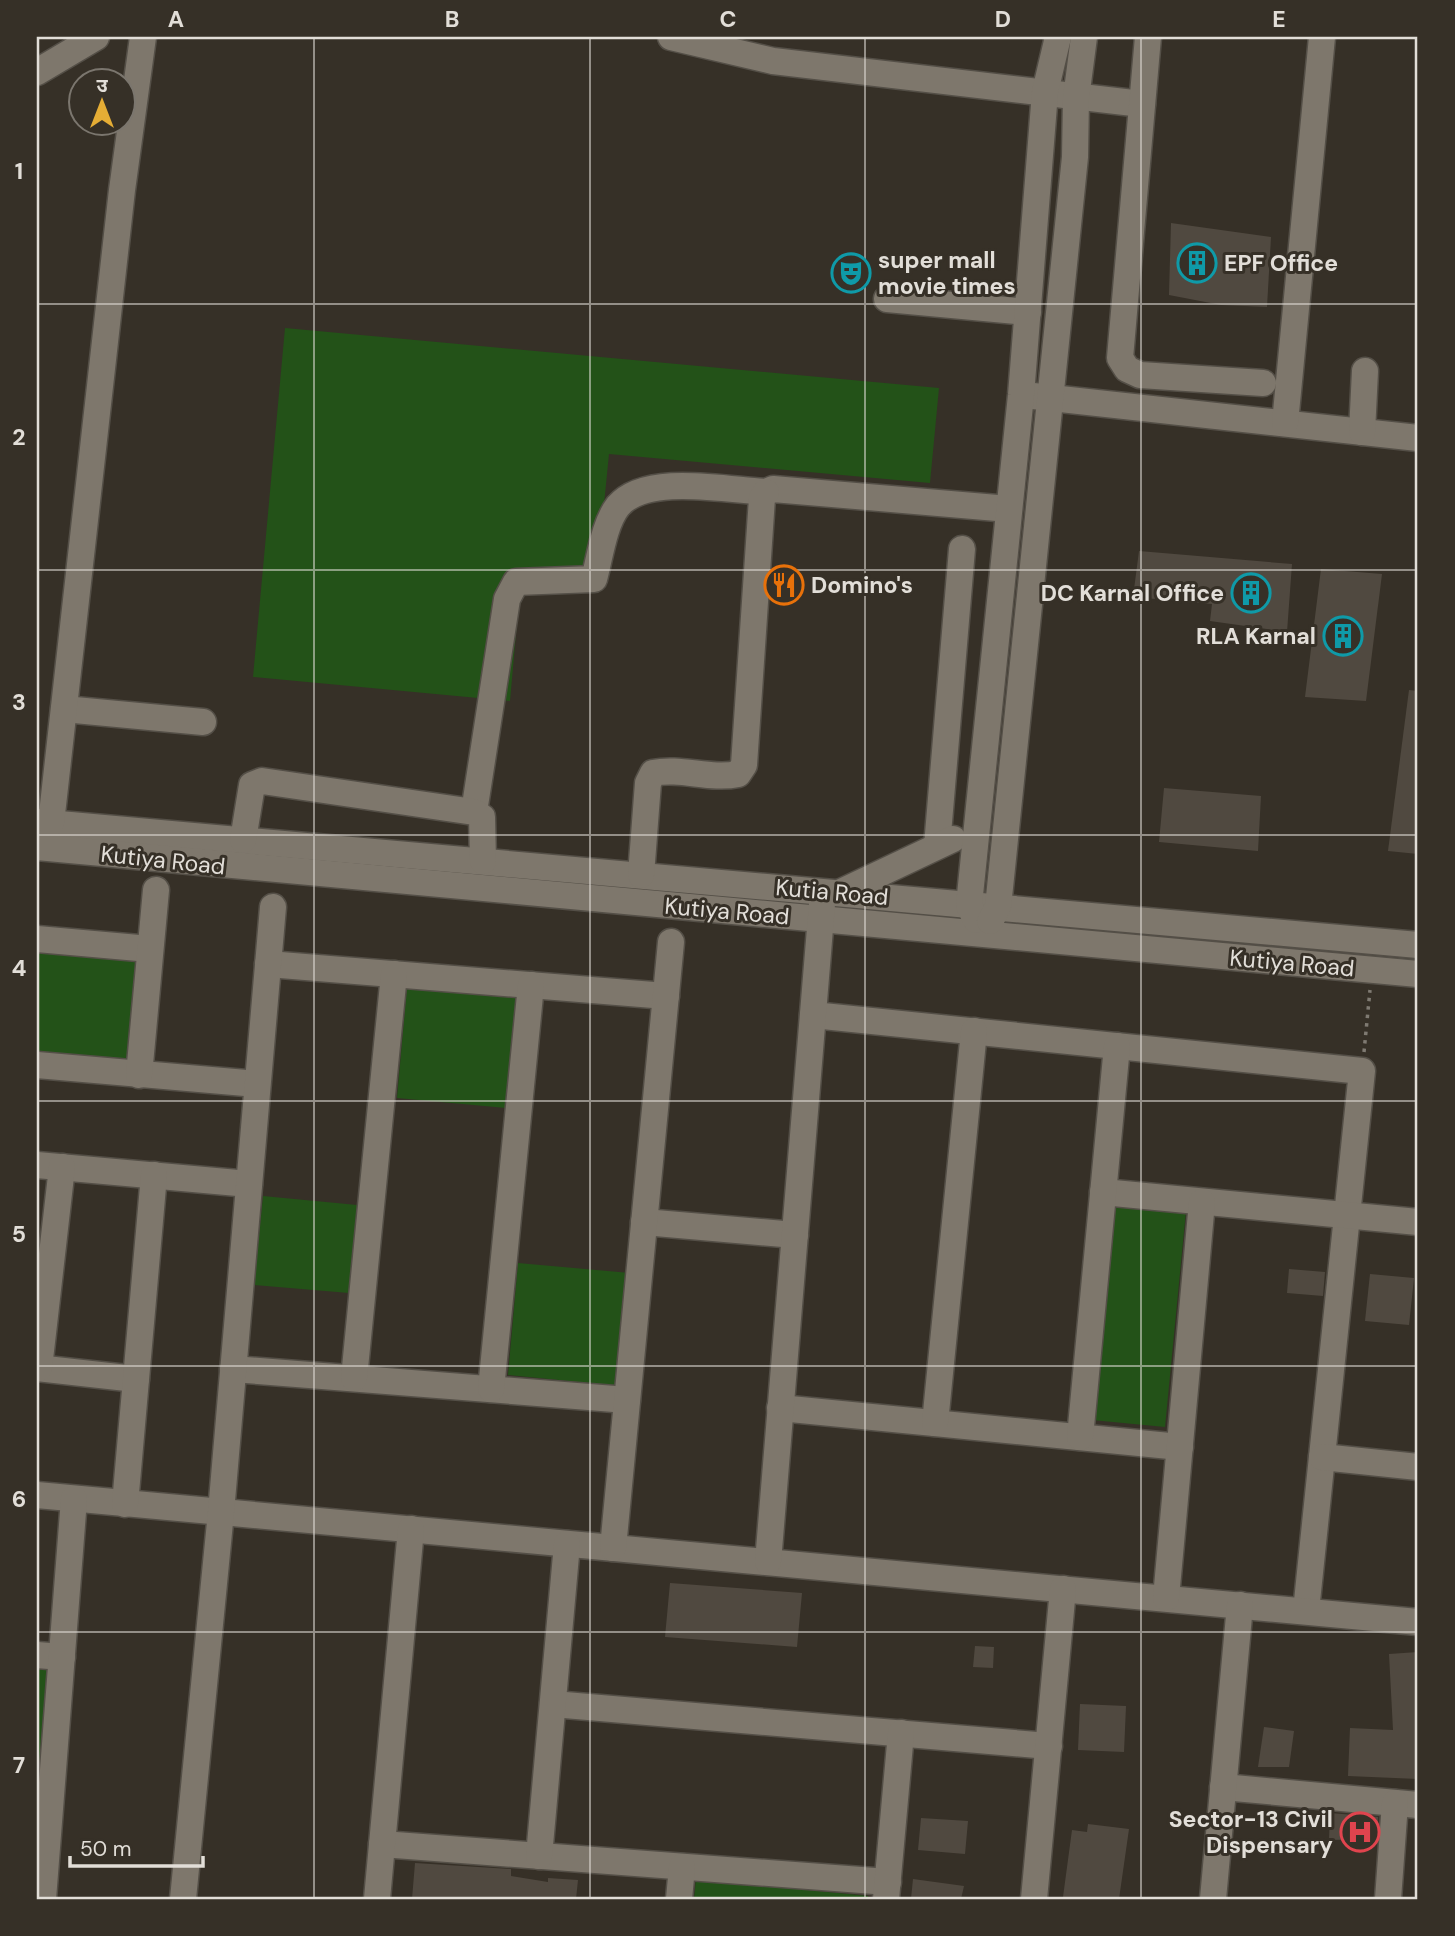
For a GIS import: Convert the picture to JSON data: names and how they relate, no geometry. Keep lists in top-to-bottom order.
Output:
{
  "streets": {
    "street": ["Kutiya Road", "Kutia Road"]
  },
  "places": {
    "building": ["EPF Office", "DC Karnal Office", "RLA Karnal"],
    "theatre": ["super mall movie times"],
    "restaurant": ["Domino's"],
    "hospital": ["Sector-13 Civil Dispensary"]
  },
  "scale_bar": "50 m",
  "north": "top",
  "grid": {
    "columns": [
      "A",
      "B",
      "C",
      "D",
      "E"
    ],
    "rows": [
      "1",
      "2",
      "3",
      "4",
      "5",
      "6",
      "7"
    ]
  }
}
